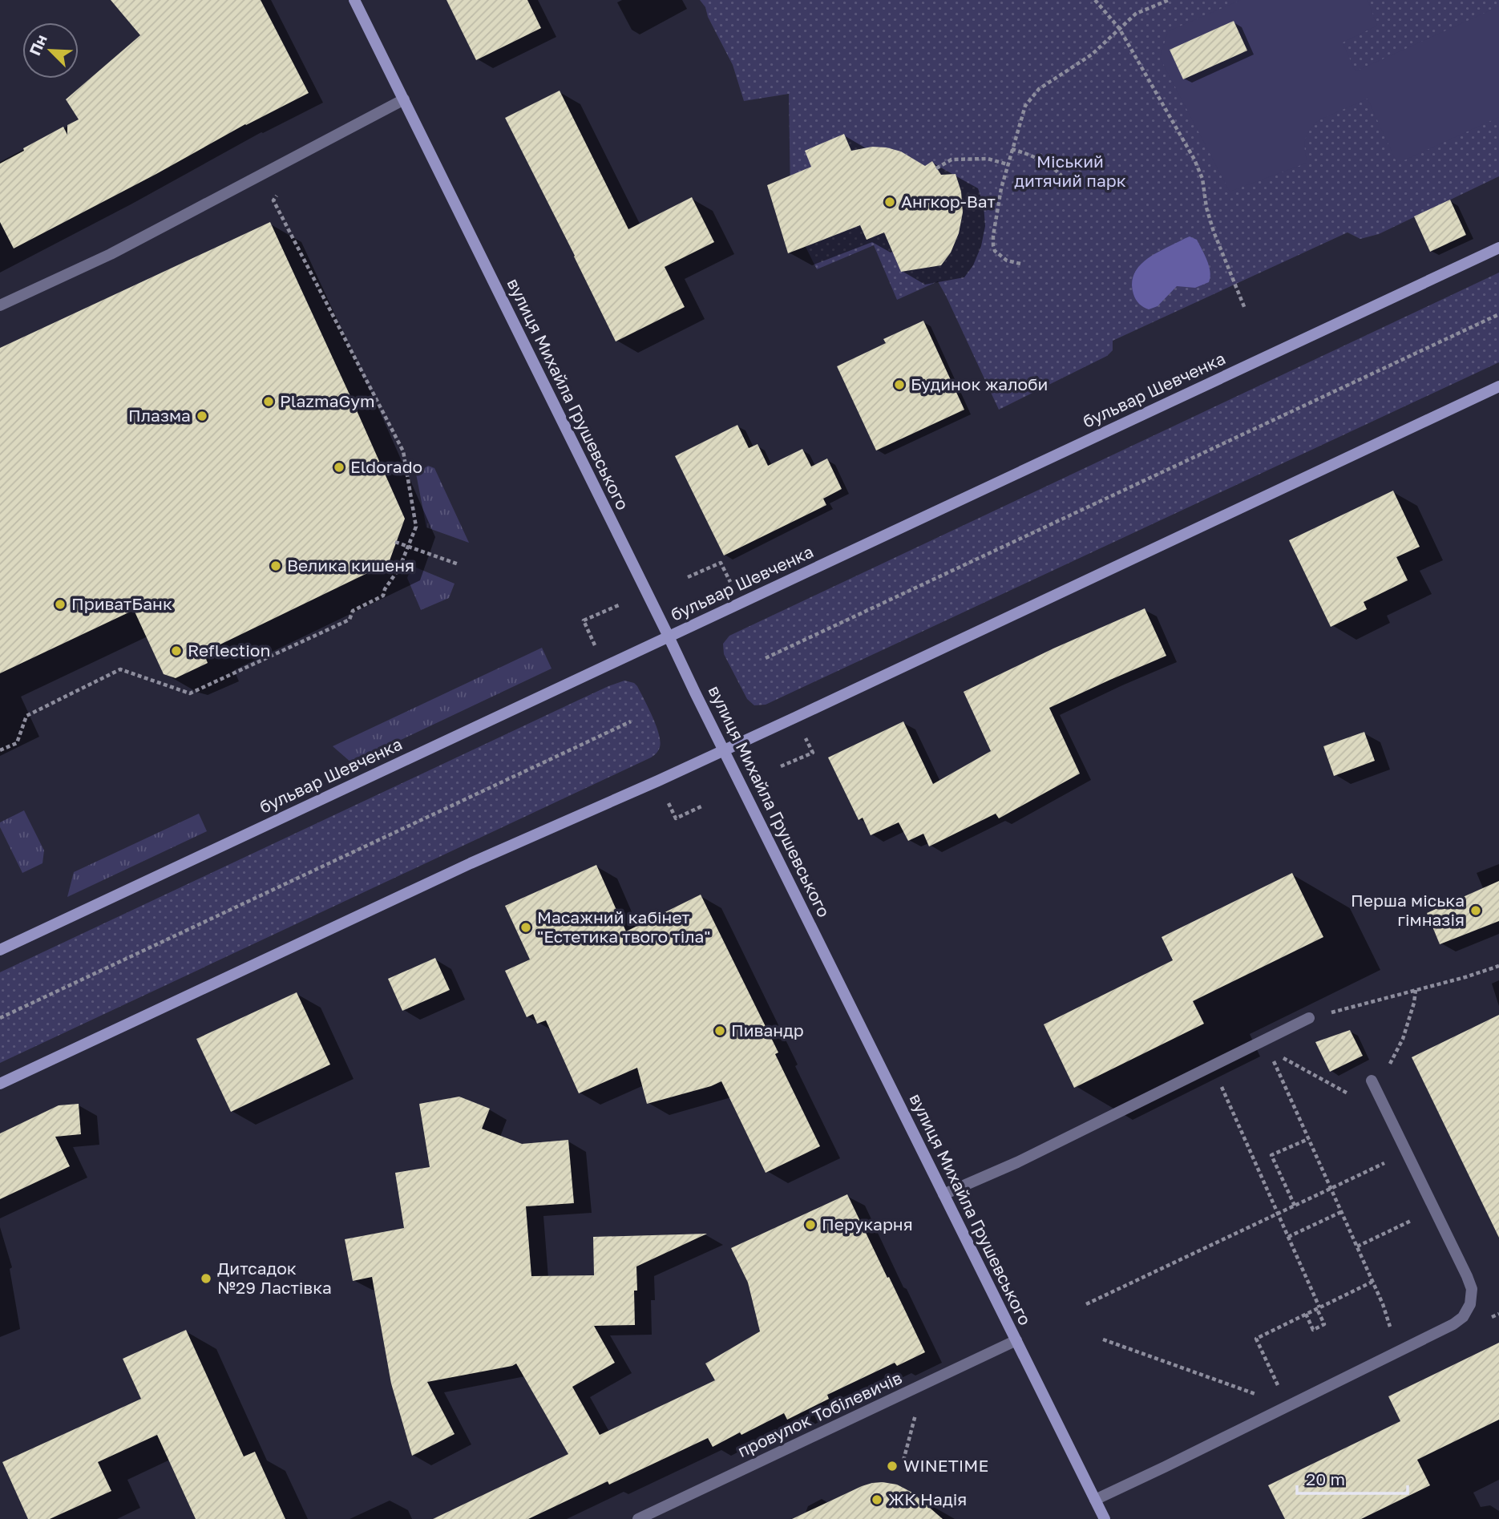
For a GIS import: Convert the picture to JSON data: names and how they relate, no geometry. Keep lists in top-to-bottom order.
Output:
{
  "streets": {
    "main road": ["бульвар Шевченка", "вулиця Михайла Грушевського"],
    "street": ["провулок Тобілевичів"]
  },
  "crossings": [
    ["бульвар Шевченка", "вулиця Михайла Грушевського"],
    ["вулиця Михайла Грушевського", "провулок Тобілевичів"]
  ],
  "parks": ["Міський дитячий парк"],
  "places": [
    "Ангкор-Ват",
    "Будинок жалоби",
    "PlazmaGym",
    "Плазма",
    "Eldorado",
    "Велика кишеня",
    "ПриватБанк",
    "Reflection",
    "Перша міська гімназія",
    "Масажний кабінет \"Естетика твого тіла\"",
    "Пивандр",
    "Перукарня",
    "Дитсадок №29 Ластівка",
    "WINETIME",
    "ЖК Надія"
  ],
  "scale_bar": "20 m",
  "north": "top left"
}
